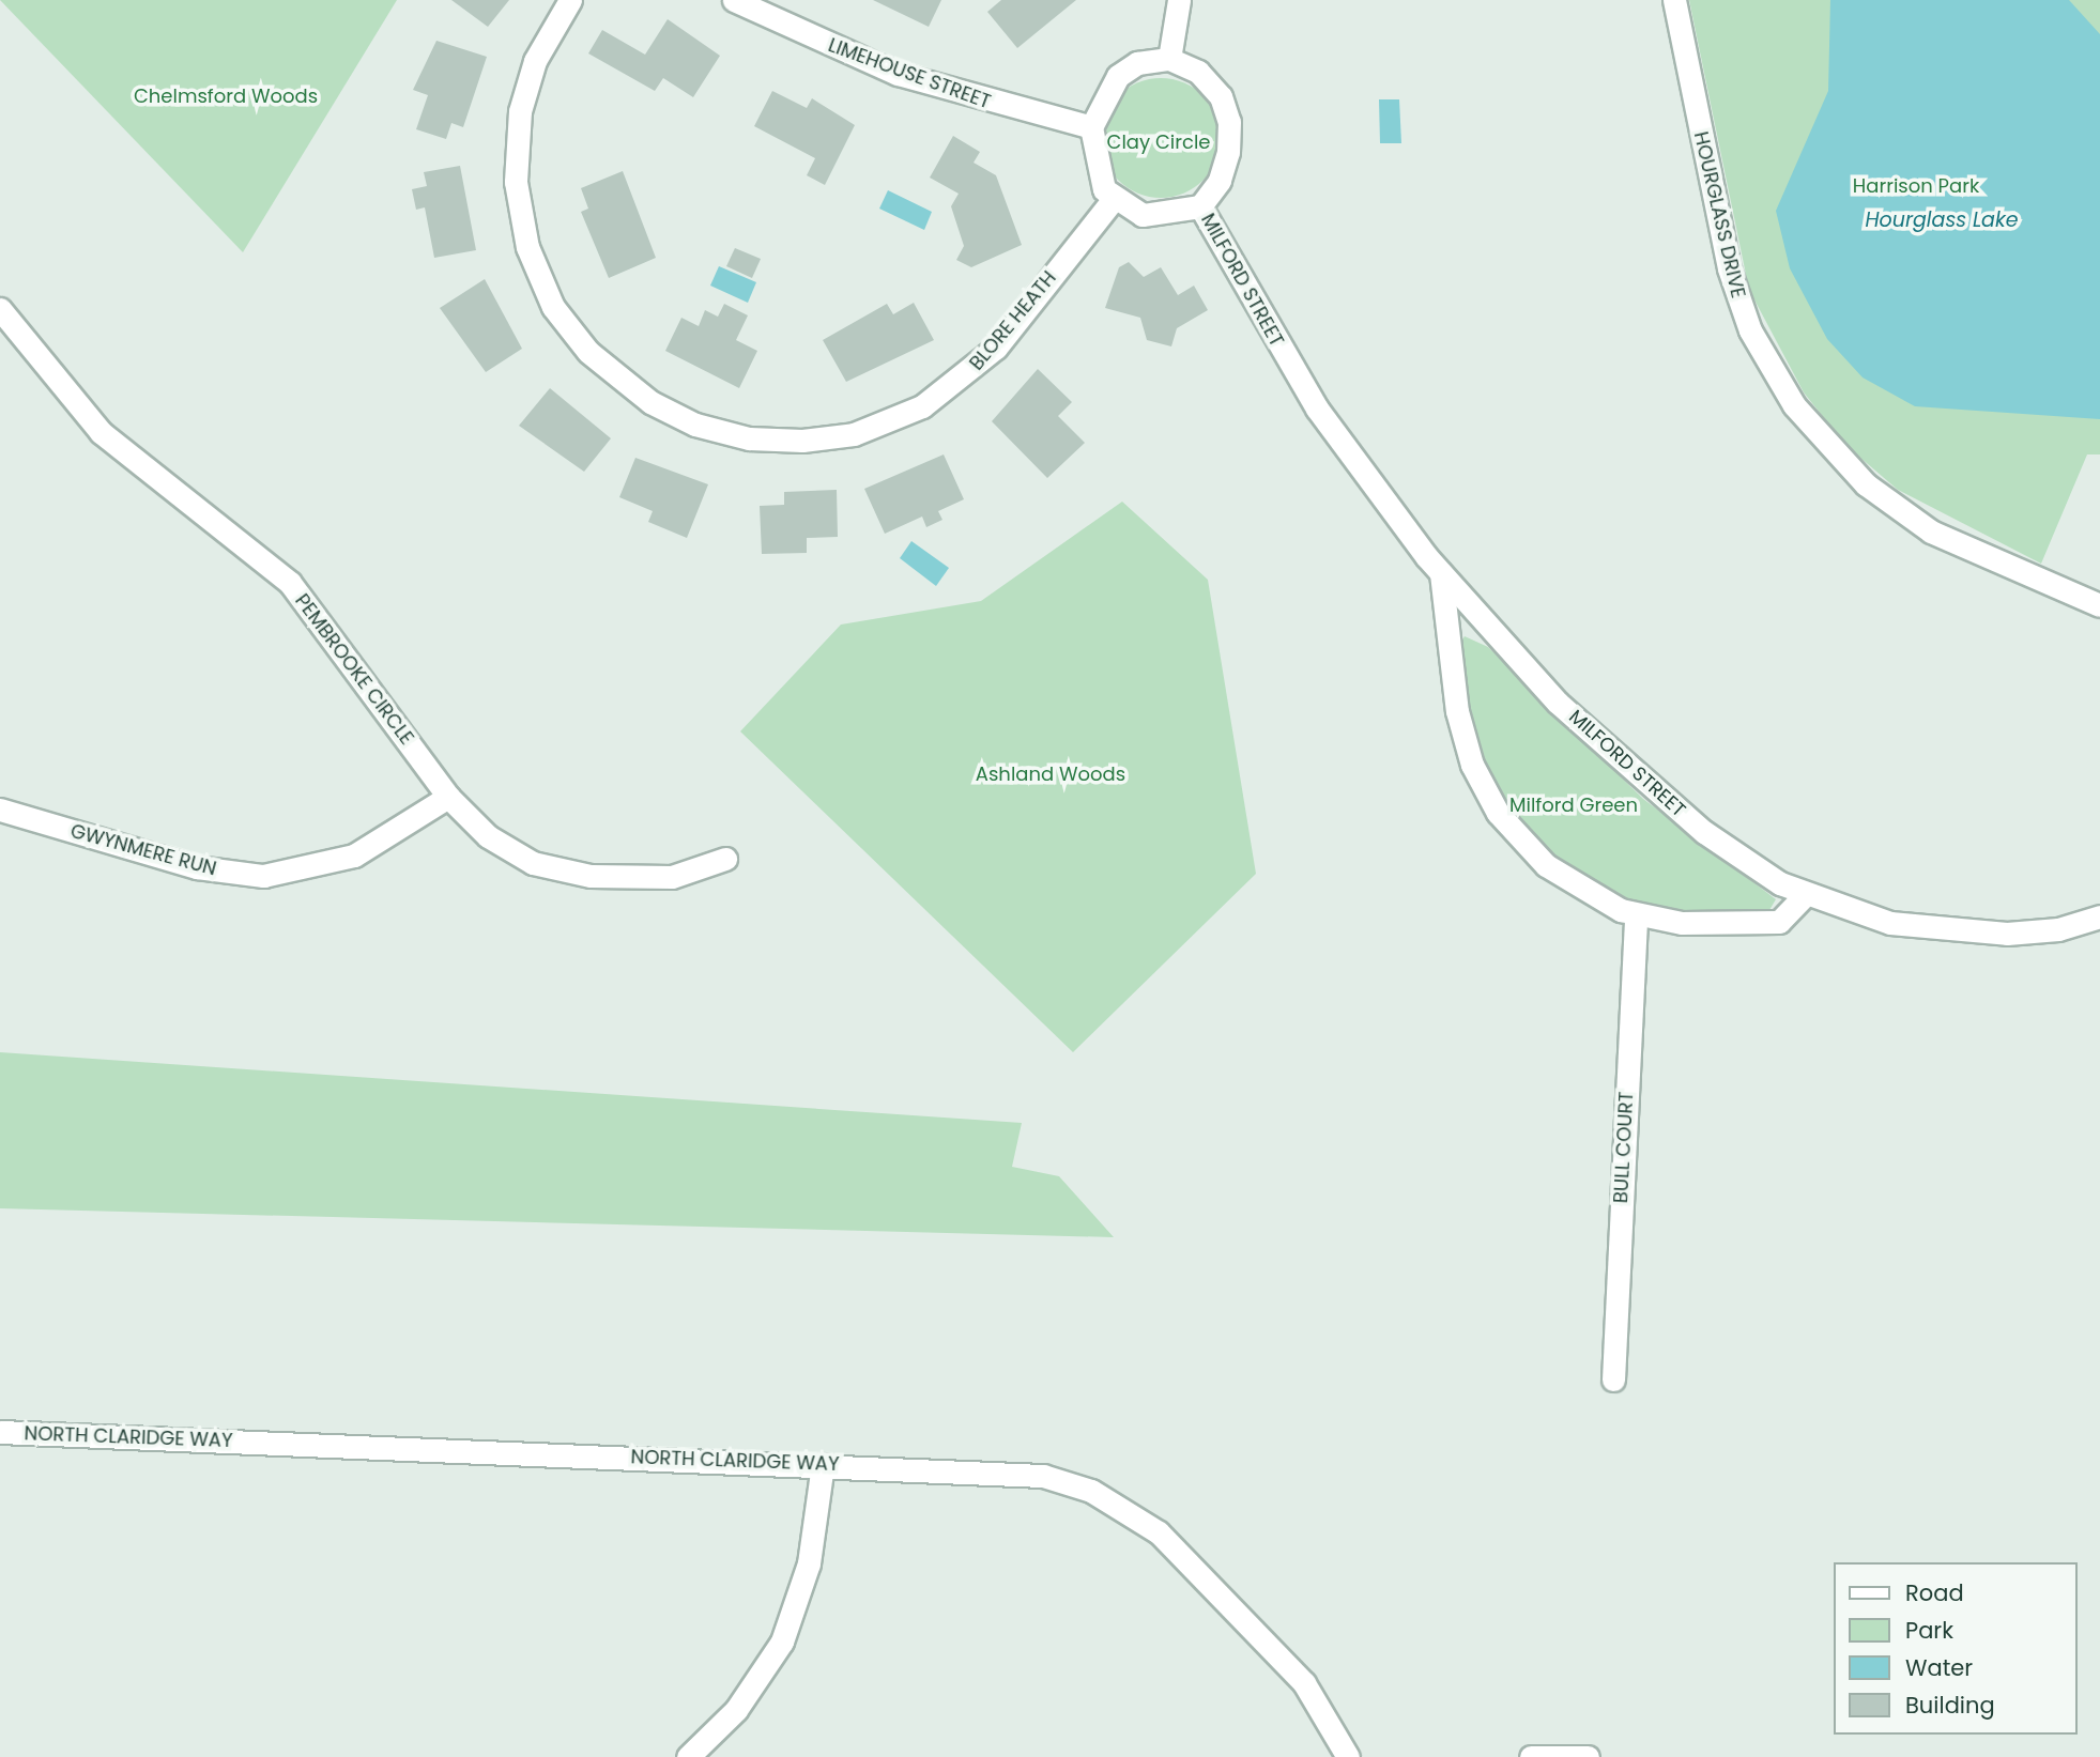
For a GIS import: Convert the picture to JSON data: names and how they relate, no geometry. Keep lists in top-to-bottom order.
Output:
{
  "streets": {
    "street": [
      "LIMEHOUSE STREET",
      "HOURGLASS DRIVE",
      "MILFORD STREET",
      "BLORE HEATH",
      "PEMBROOKE CIRCLE",
      "GWYNMERE RUN",
      "BULL COURT",
      "NORTH CLARIDGE WAY"
    ]
  },
  "crossings": [
    ["LIMEHOUSE STREET", "MILFORD STREET"],
    ["LIMEHOUSE STREET", "BLORE HEATH"],
    ["MILFORD STREET", "BLORE HEATH"],
    ["PEMBROOKE CIRCLE", "GWYNMERE RUN"]
  ],
  "water": ["Hourglass Lake"],
  "parks": [
    "Chelmsford Woods",
    "Clay Circle",
    "Harrison Park",
    "Ashland Woods",
    "Milford Green"
  ],
  "legend": [
    "Road",
    "Park",
    "Water",
    "Building"
  ]
}
